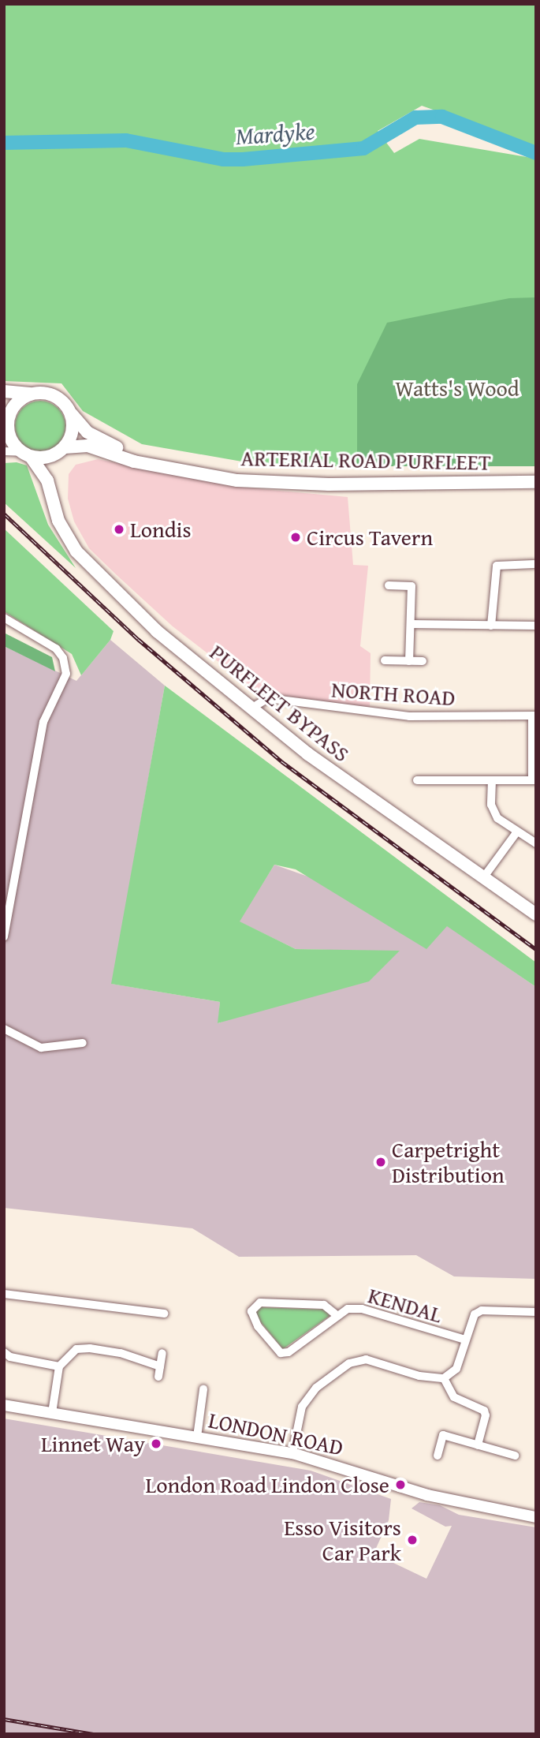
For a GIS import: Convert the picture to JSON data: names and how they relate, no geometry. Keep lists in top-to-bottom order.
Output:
{
  "streets": {
    "main road": ["ARTERIAL ROAD PURFLEET", "PURFLEET BYPASS"],
    "street": ["NORTH ROAD", "KENDAL", "LONDON ROAD"]
  },
  "crossings": [
    ["ARTERIAL ROAD PURFLEET", "PURFLEET BYPASS"],
    ["NORTH ROAD", "PURFLEET BYPASS"]
  ],
  "water": ["Mardyke"],
  "parks": ["Watts's Wood"],
  "places": [
    "Londis",
    "Circus Tavern",
    "Carpetright Distribution",
    "Linnet Way",
    "London Road Lindon Close",
    "Esso Visitors Car Park"
  ]
}
